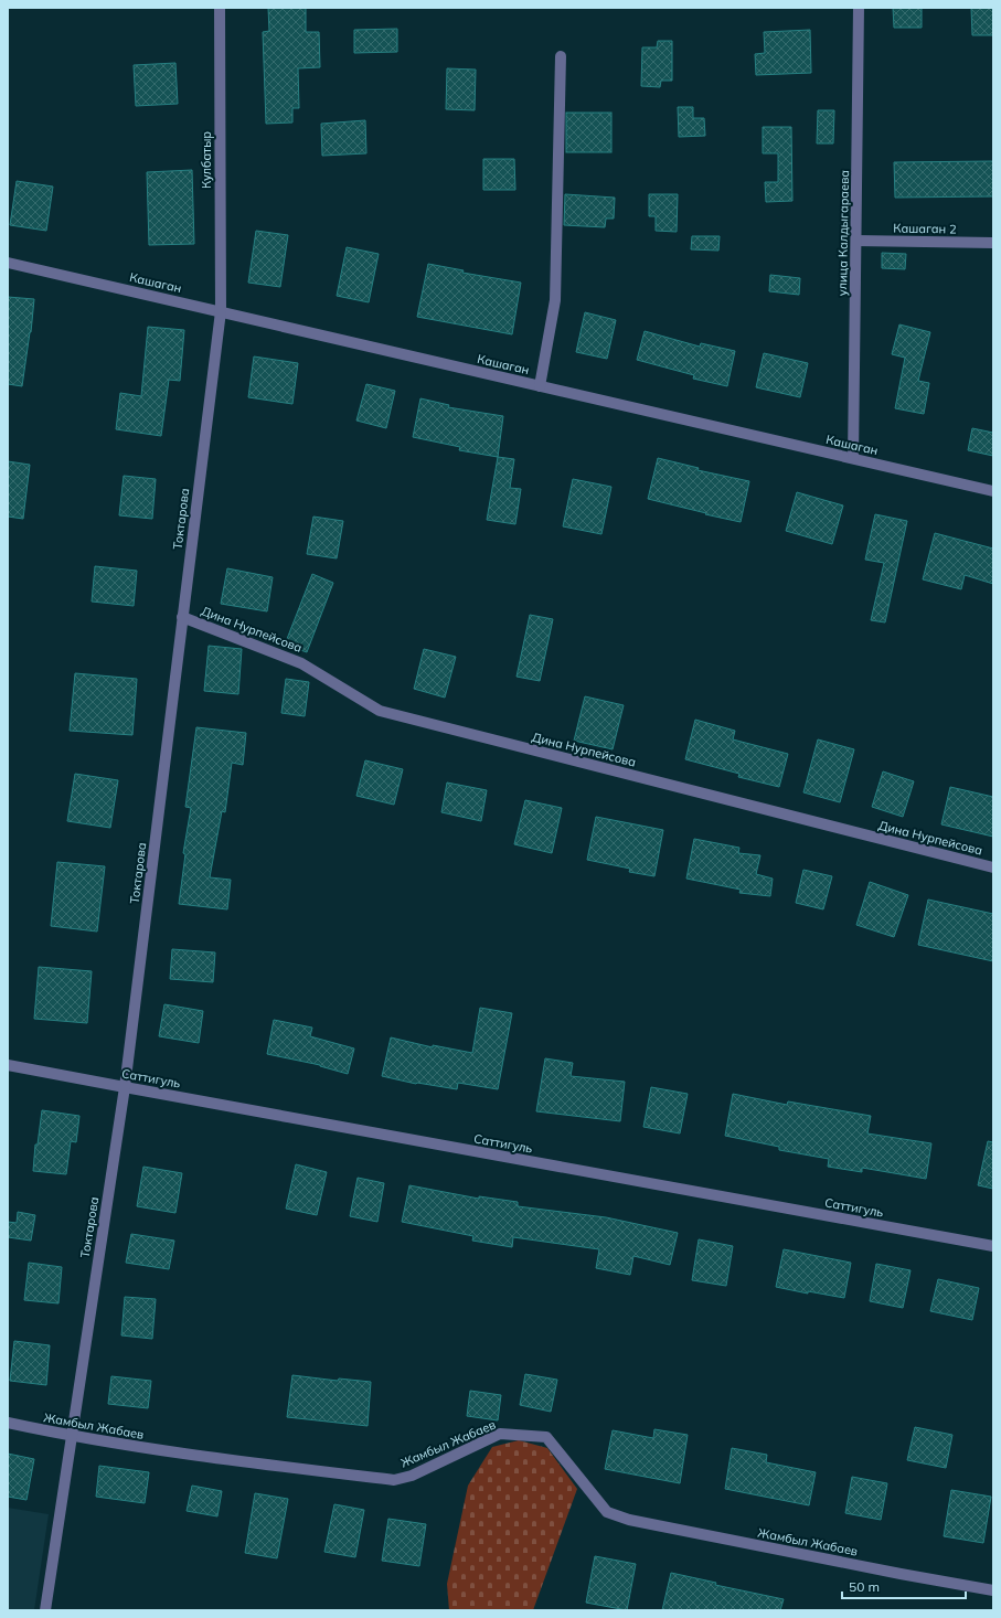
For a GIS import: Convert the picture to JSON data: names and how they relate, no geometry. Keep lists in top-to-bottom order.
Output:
{
  "streets": {
    "street": [
      "Кулбатыр",
      "Кашаган 2",
      "улица Калдыгараева",
      "Кашаган",
      "Токтарова",
      "Дина Нурпейсова",
      "Саттигуль",
      "Жамбыл Жабаев"
    ]
  },
  "crossings": [
    ["Кулбатыр", "Кашаган"],
    ["Кулбатыр", "Токтарова"],
    ["Кашаган 2", "улица Калдыгараева"],
    ["улица Калдыгараева", "Кашаган"],
    ["Кашаган", "Токтарова"],
    ["Токтарова", "Дина Нурпейсова"],
    ["Токтарова", "Саттигуль"],
    ["Токтарова", "Жамбыл Жабаев"]
  ],
  "scale_bar": "50 m"
}
